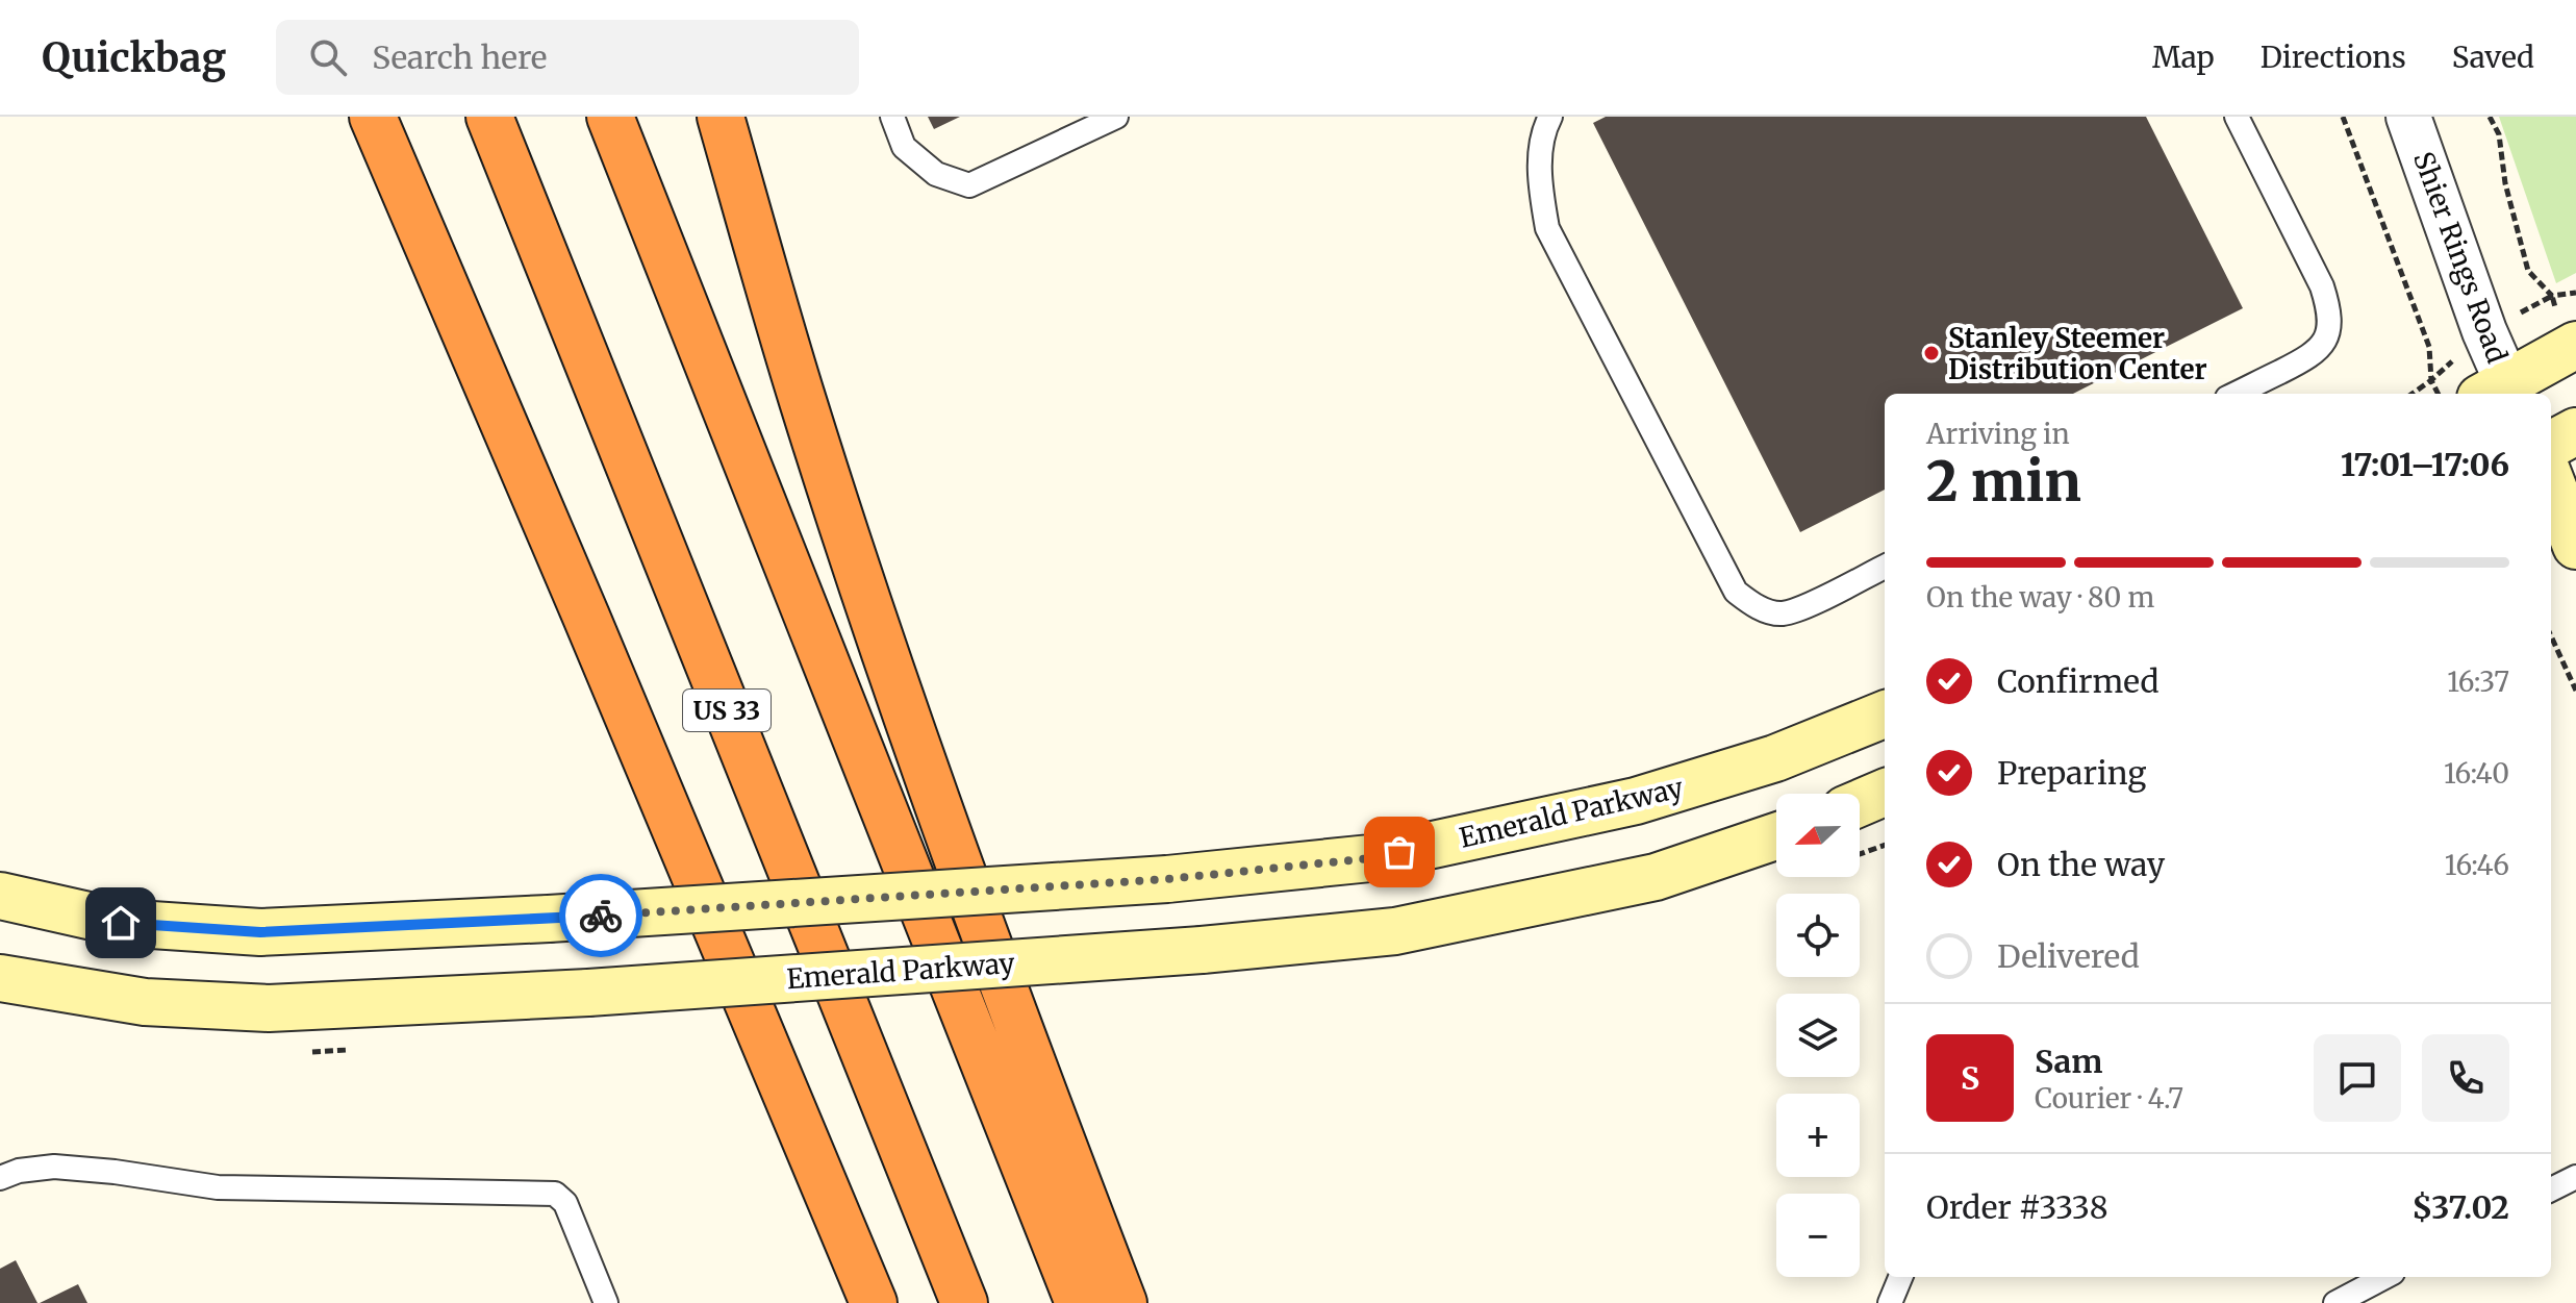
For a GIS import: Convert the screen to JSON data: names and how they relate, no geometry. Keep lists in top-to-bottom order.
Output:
{
  "streets": {
    "highway": ["US 33"],
    "main road": ["Emerald Parkway"],
    "street": ["Shier Rings Road"]
  },
  "places": ["Stanley Steemer Distribution Center"],
  "north": "left",
  "page": {
    "header": "Quickbag",
    "search": "Search here",
    "nav": ["Map", "Directions", "Saved"],
    "heading": ["2 min", "Arriving in", "17:01–17:06"],
    "panel": [
      "Sam",
      "Courier · 4.7",
      "Order #3338",
      "$37.02"
    ],
    "bar": "On the way · 80 m",
    "list": [
      ["Confirmed", "16:37"],
      ["Preparing", "16:40"],
      ["On the way", "16:46"],
      "Delivered"
    ],
    "map_buttons": ["+", "−"],
    "round": "S"
  }
}
